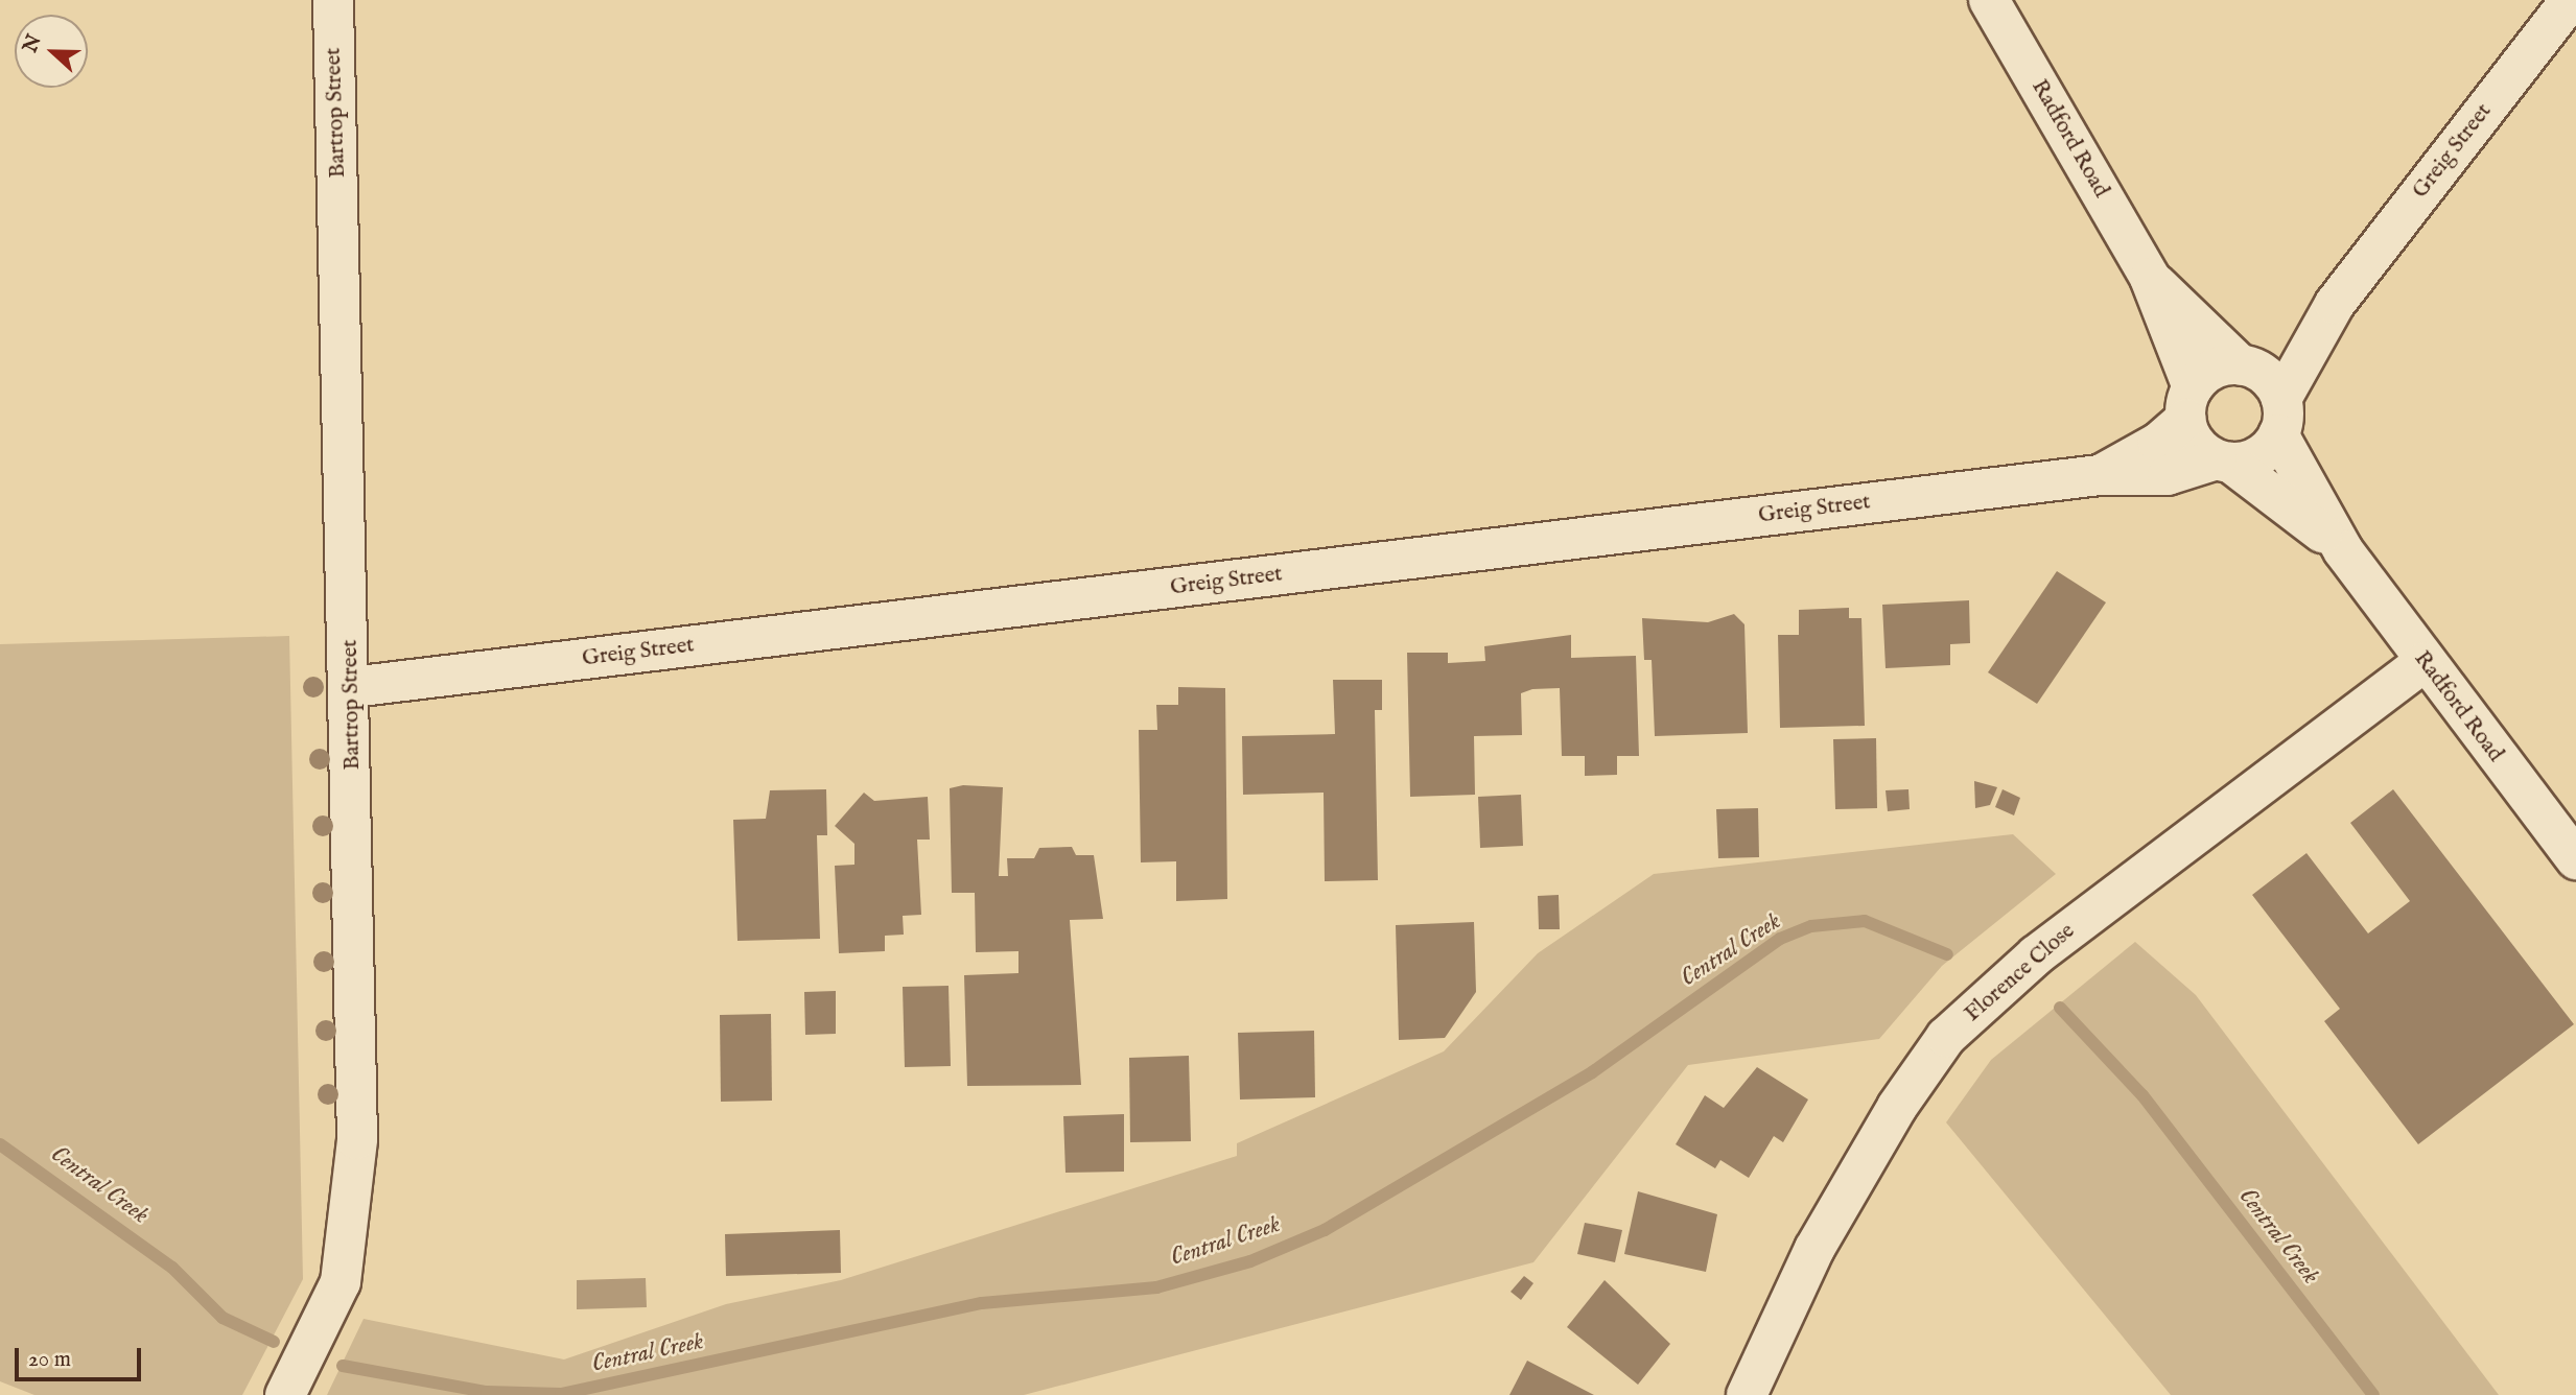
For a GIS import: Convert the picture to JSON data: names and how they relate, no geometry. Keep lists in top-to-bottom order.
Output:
{
  "streets": {
    "street": [
      "Bartrop Street",
      "Radford Road",
      "Greig Street",
      "Florence Close"
    ]
  },
  "crossings": [
    ["Bartrop Street", "Greig Street"],
    ["Radford Road", "Greig Street"],
    ["Radford Road", "Florence Close"]
  ],
  "water": ["Central Creek"],
  "scale_bar": "20 m",
  "north": "left"
}
